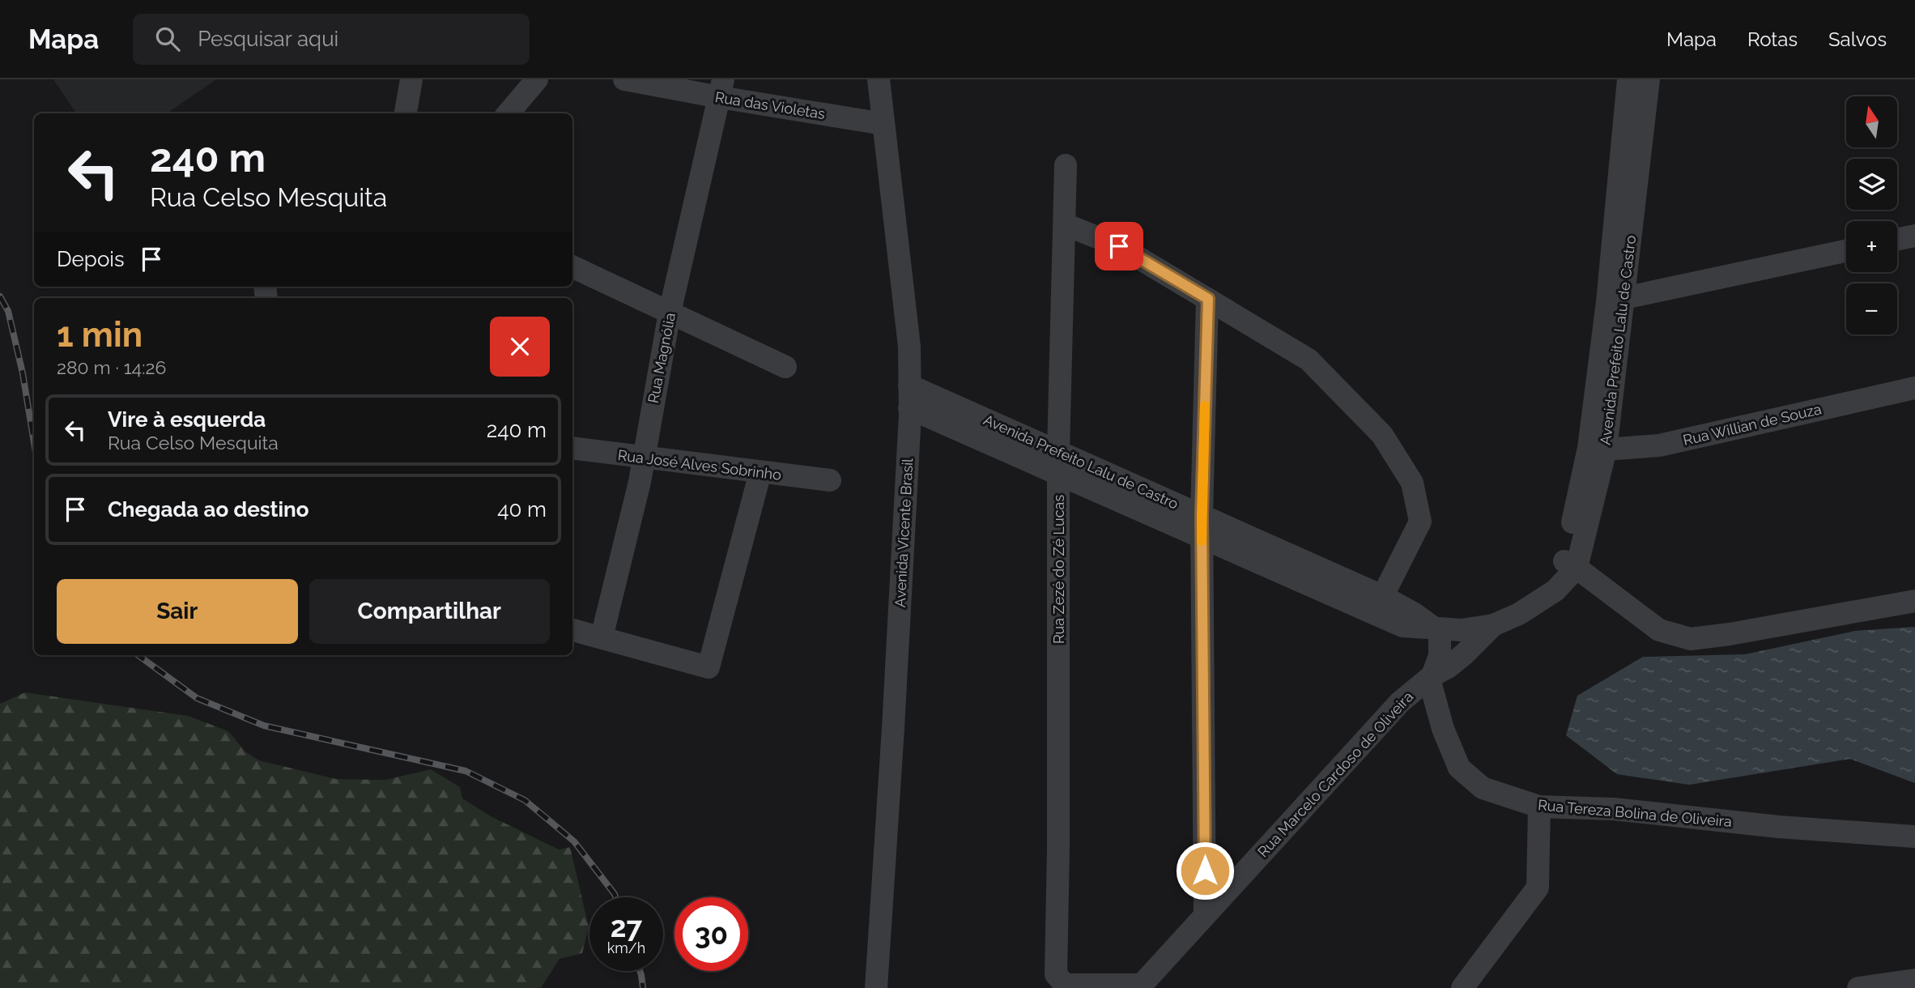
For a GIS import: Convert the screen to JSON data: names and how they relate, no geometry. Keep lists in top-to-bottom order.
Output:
{
  "streets": {
    "street": [
      "Rua das Violetas",
      "Avenida Prefeito Lalu de Castro",
      "Rua Magnólia",
      "Rua Willian de Souza",
      "Rua José Alves Sobrinho",
      "Avenida Vicente Brasil",
      "Rua Zezé do Zé Lucas",
      "Rua Marcelo Cardoso de Oliveira",
      "Rua Tereza Bolina de Oliveira"
    ]
  },
  "crossings": [
    ["Rua das Violetas", "Rua Magnólia"],
    ["Rua das Violetas", "Avenida Vicente Brasil"],
    ["Avenida Prefeito Lalu de Castro", "Rua Willian de Souza"],
    ["Avenida Prefeito Lalu de Castro", "Avenida Vicente Brasil"],
    ["Avenida Prefeito Lalu de Castro", "Rua Zezé do Zé Lucas"],
    ["Rua Magnólia", "Rua José Alves Sobrinho"],
    ["Rua Zezé do Zé Lucas", "Rua Marcelo Cardoso de Oliveira"],
    ["Rua Marcelo Cardoso de Oliveira", "Rua Tereza Bolina de Oliveira"]
  ],
  "north": "top",
  "page": {
    "header": "Mapa",
    "search": "Pesquisar aqui",
    "nav": ["Mapa", "Rotas", "Salvos"],
    "map_buttons": ["+", "−"],
    "turn": ["240 m", "Rua Celso Mesquita"],
    "then": "Depois",
    "heading": ["1 min", "280 m · 14:26"],
    "list": [
      {
        "name": "Vire à esquerda",
        "note": "Rua Celso Mesquita",
        "value": "240 m"
      },
      {
        "name": "Chegada ao destino",
        "value": "40 m"
      }
    ],
    "buttons": ["Sair", "Compartilhar"],
    "speed": "27 km/h",
    "limit": "30"
  }
}
